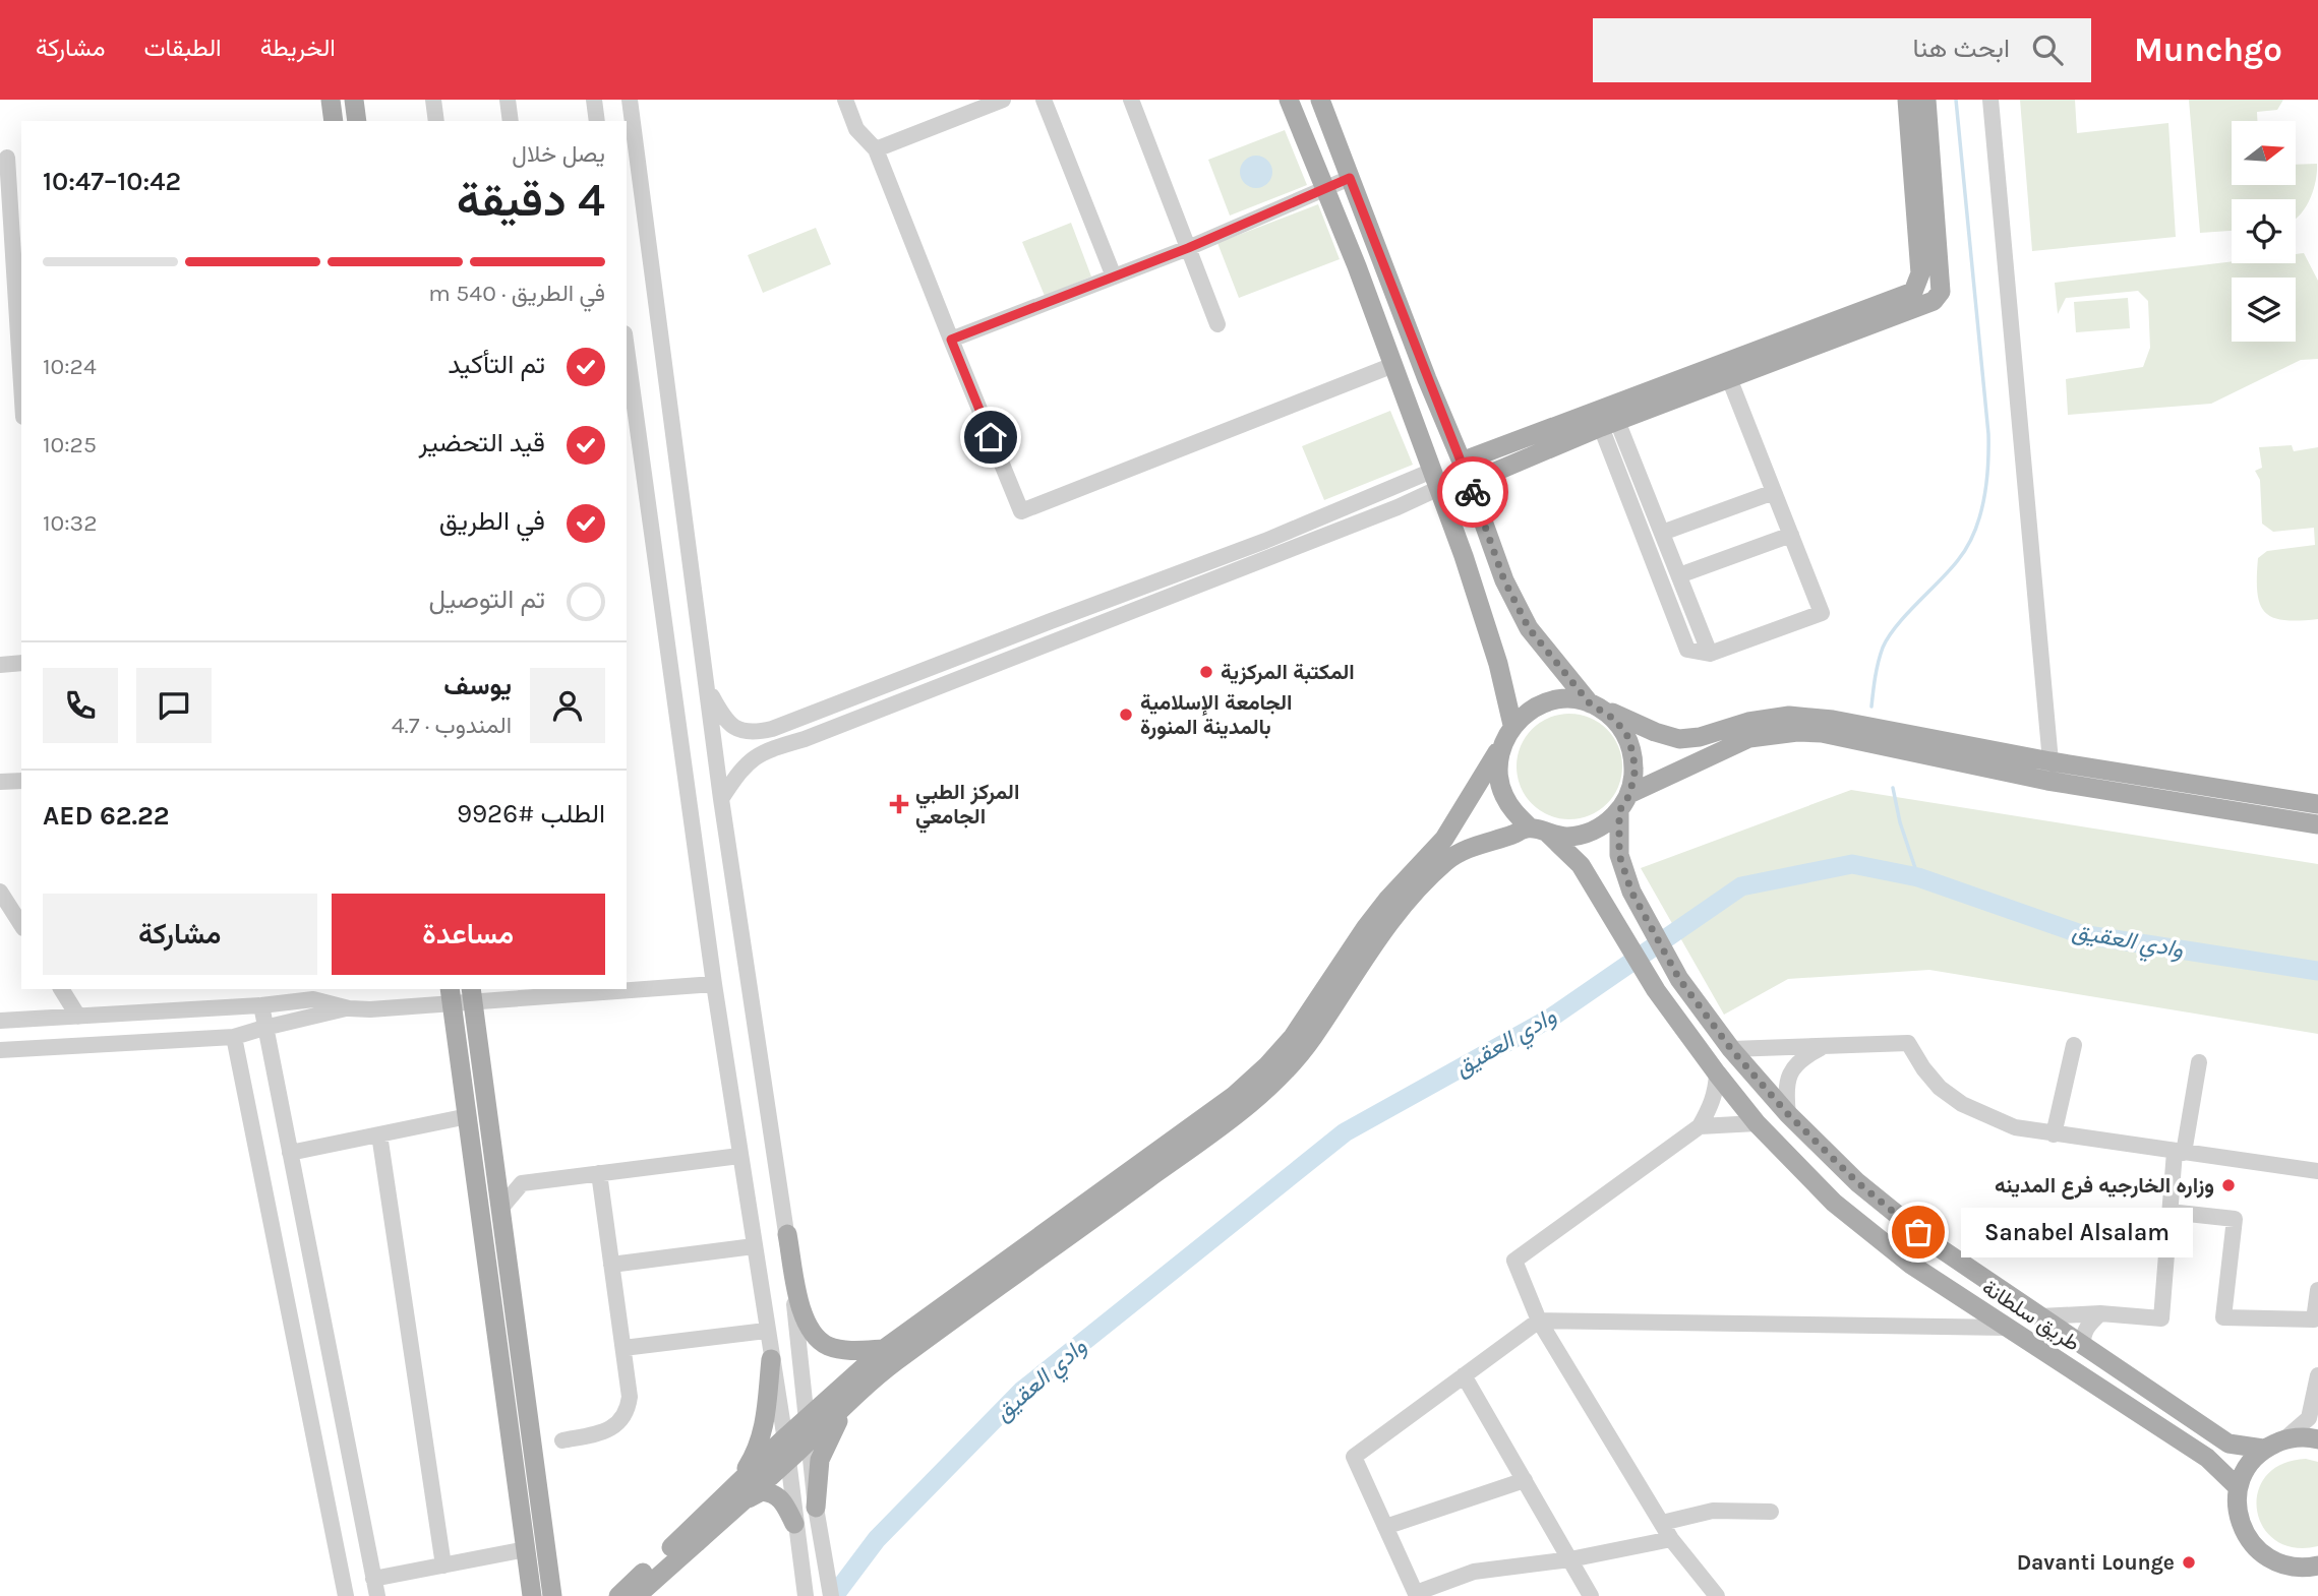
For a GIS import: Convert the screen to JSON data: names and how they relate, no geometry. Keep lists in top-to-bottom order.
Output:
{
  "streets": {
    "main road": ["طريق سلطانة"]
  },
  "water": ["وادي العقيق"],
  "places": {
    "other": [
      "المكتبة المركزية",
      "الجامعة الإسلامية بالمدينة المنورة",
      "وزاره الخارجيه فرع المدينه",
      "Sanabel Alsalam",
      "Davanti Lounge"
    ],
    "health": ["المركز الطبي الجامعي"]
  },
  "north": "right",
  "page": {
    "header": "Munchgo",
    "search": "ابحث هنا",
    "nav": ["الخريطة", "الطبقات", "مشاركة"],
    "heading": ["4 دقيقة", "يصل خلال", "10:42–10:47"],
    "panel": [
      "يوسف",
      "المندوب · 4.7",
      "الطلب #9926",
      "AED 62.22"
    ],
    "bar": "في الطريق · 540 m",
    "list": [
      ["تم التأكيد", "10:24"],
      ["قيد التحضير", "10:25"],
      ["في الطريق", "10:32"],
      "تم التوصيل"
    ],
    "buttons": ["مساعدة", "مشاركة"],
    "bubble": "Sanabel Alsalam"
  }
}
